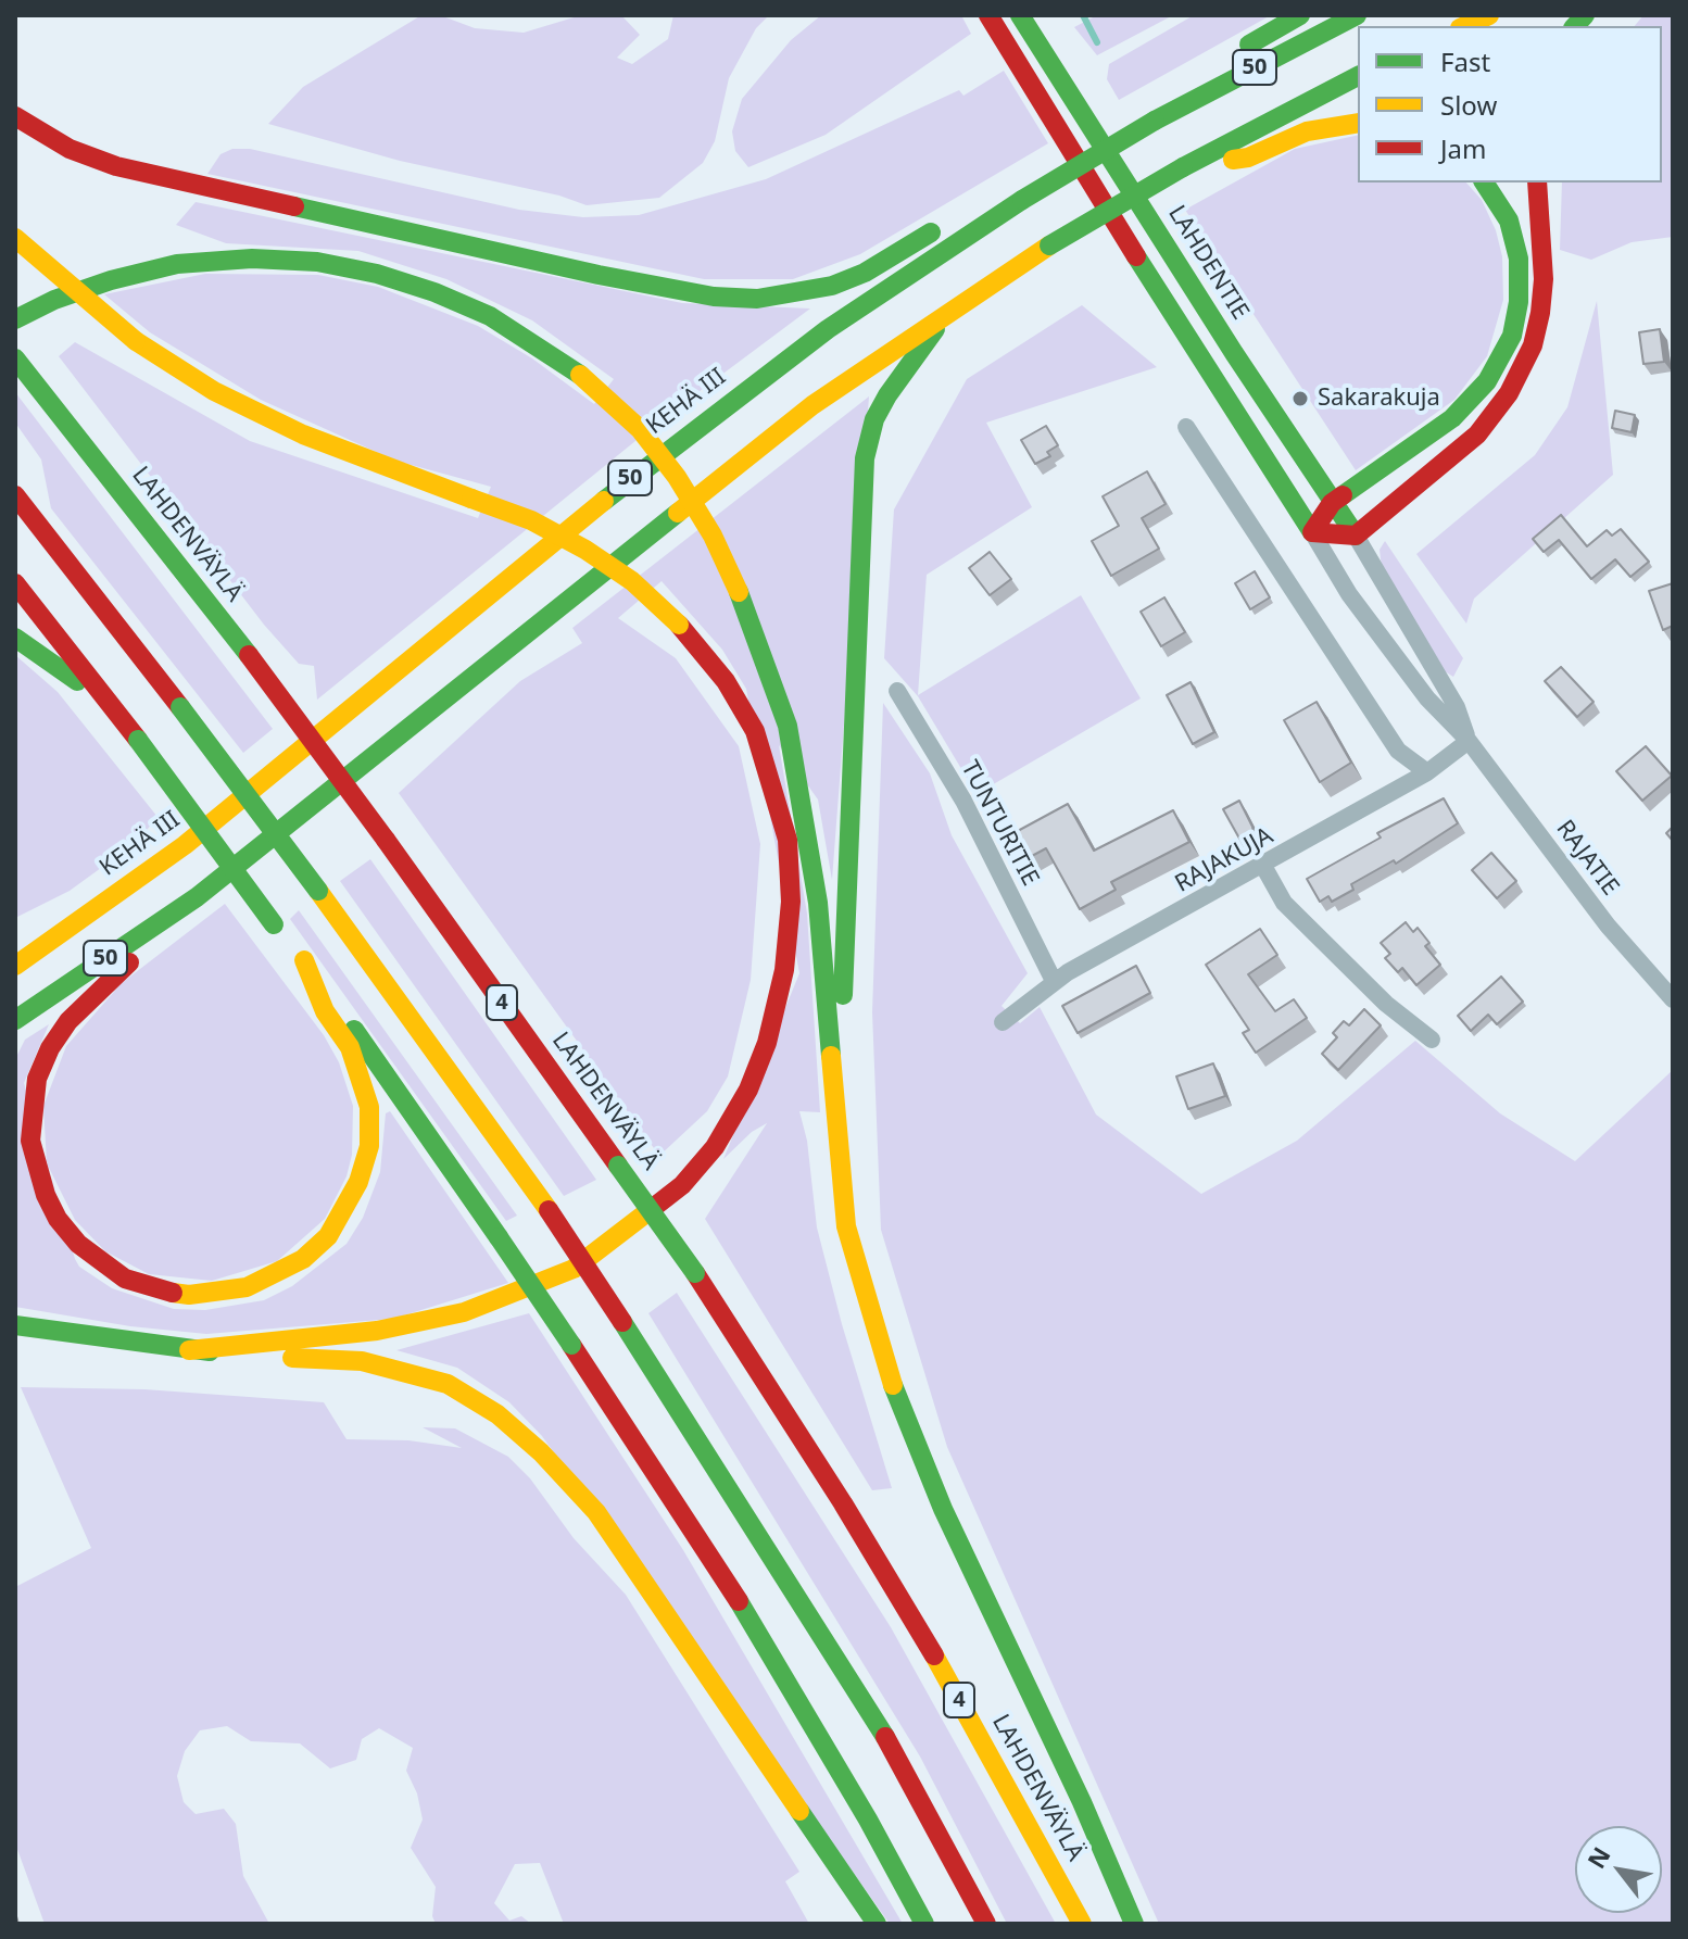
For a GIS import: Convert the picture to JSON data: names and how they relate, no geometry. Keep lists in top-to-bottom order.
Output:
{
  "streets": {
    "main road": [
      "50",
      "LAHDENTIE",
      "KEHÄ III",
      "LAHDENVÄYLÄ",
      "4"
    ],
    "street": ["TUNTURITIE", "RAJATIE", "RAJAKUJA"]
  },
  "crossings": [
    ["LAHDENTIE", "RAJATIE"],
    ["TUNTURITIE", "RAJAKUJA"],
    ["RAJATIE", "RAJAKUJA"]
  ],
  "places": ["Sakarakuja"],
  "legend": ["Fast", "Slow", "Jam"],
  "north": "top left"
}
